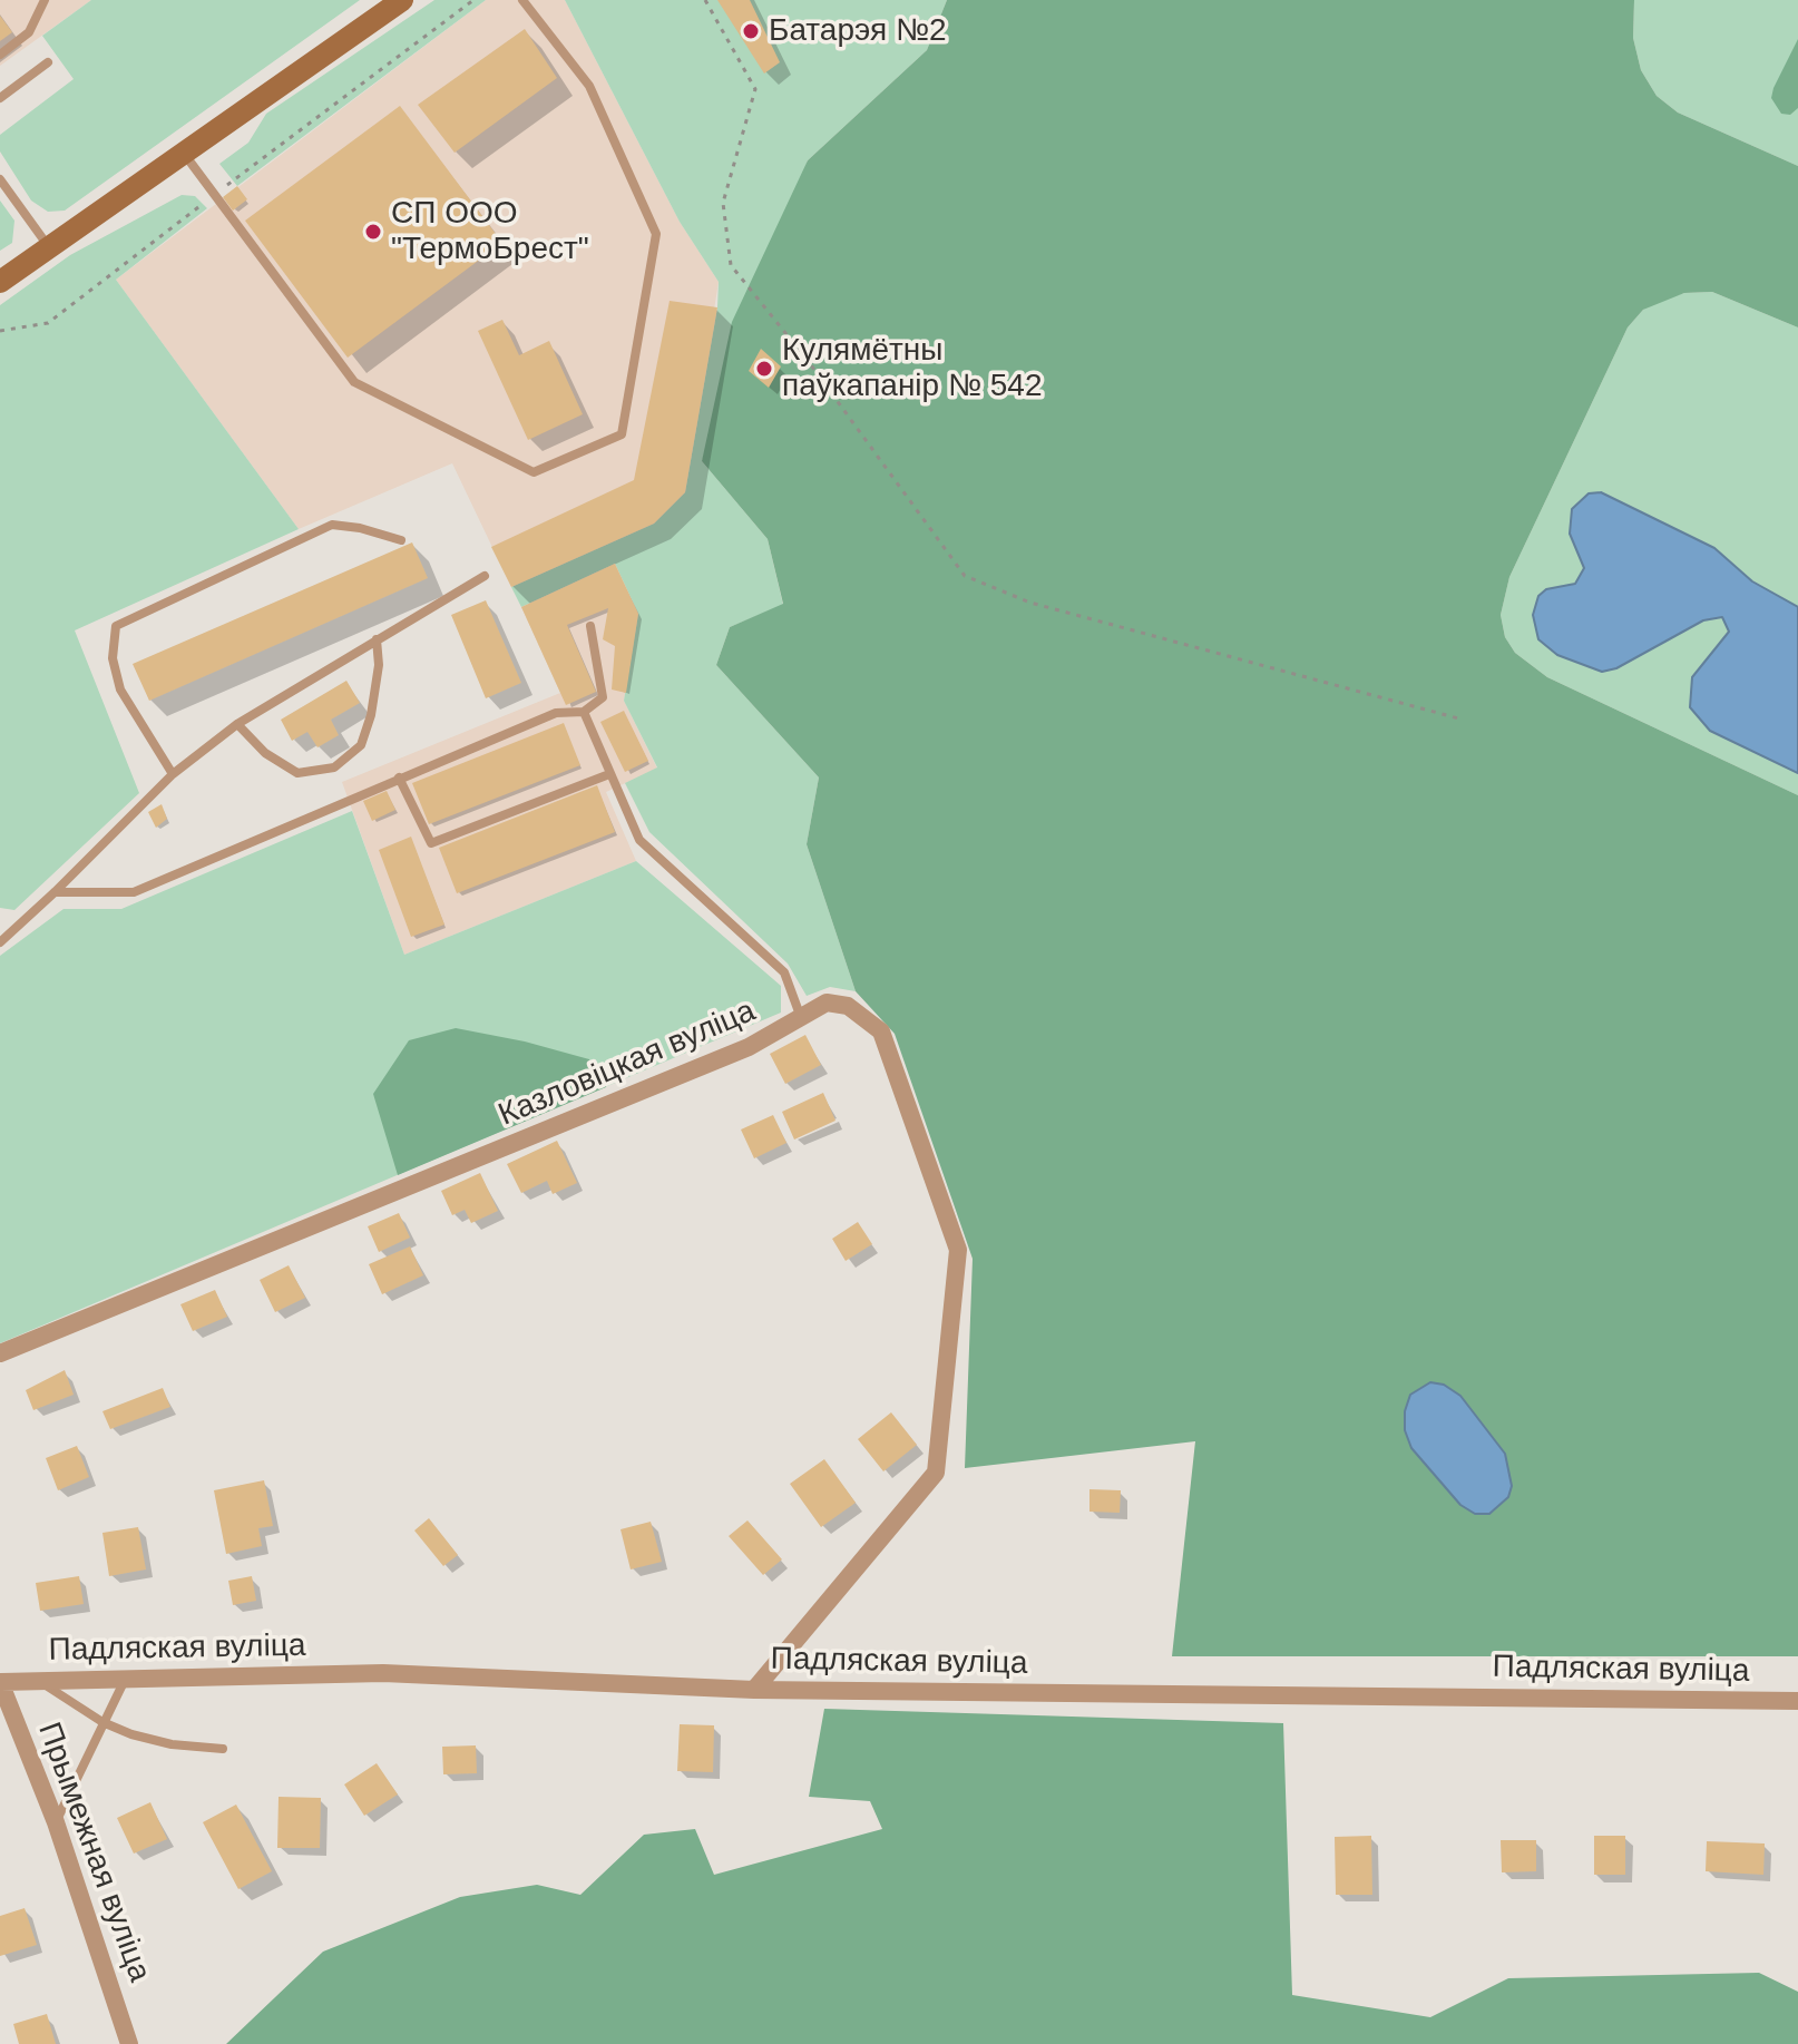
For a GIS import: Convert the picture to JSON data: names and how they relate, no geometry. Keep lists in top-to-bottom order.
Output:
{
  "streets": {
    "street": ["Казловіцкая вуліца", "Падляская вуліца", "Прымежная вуліца"]
  },
  "crossings": [
    ["Казловіцкая вуліца", "Падляская вуліца"],
    ["Падляская вуліца", "Прымежная вуліца"]
  ],
  "places": ["Батарэя №2", "СП ООО \"ТермоБрест\"", "Кулямётны паўкапанір № 542"]
}
